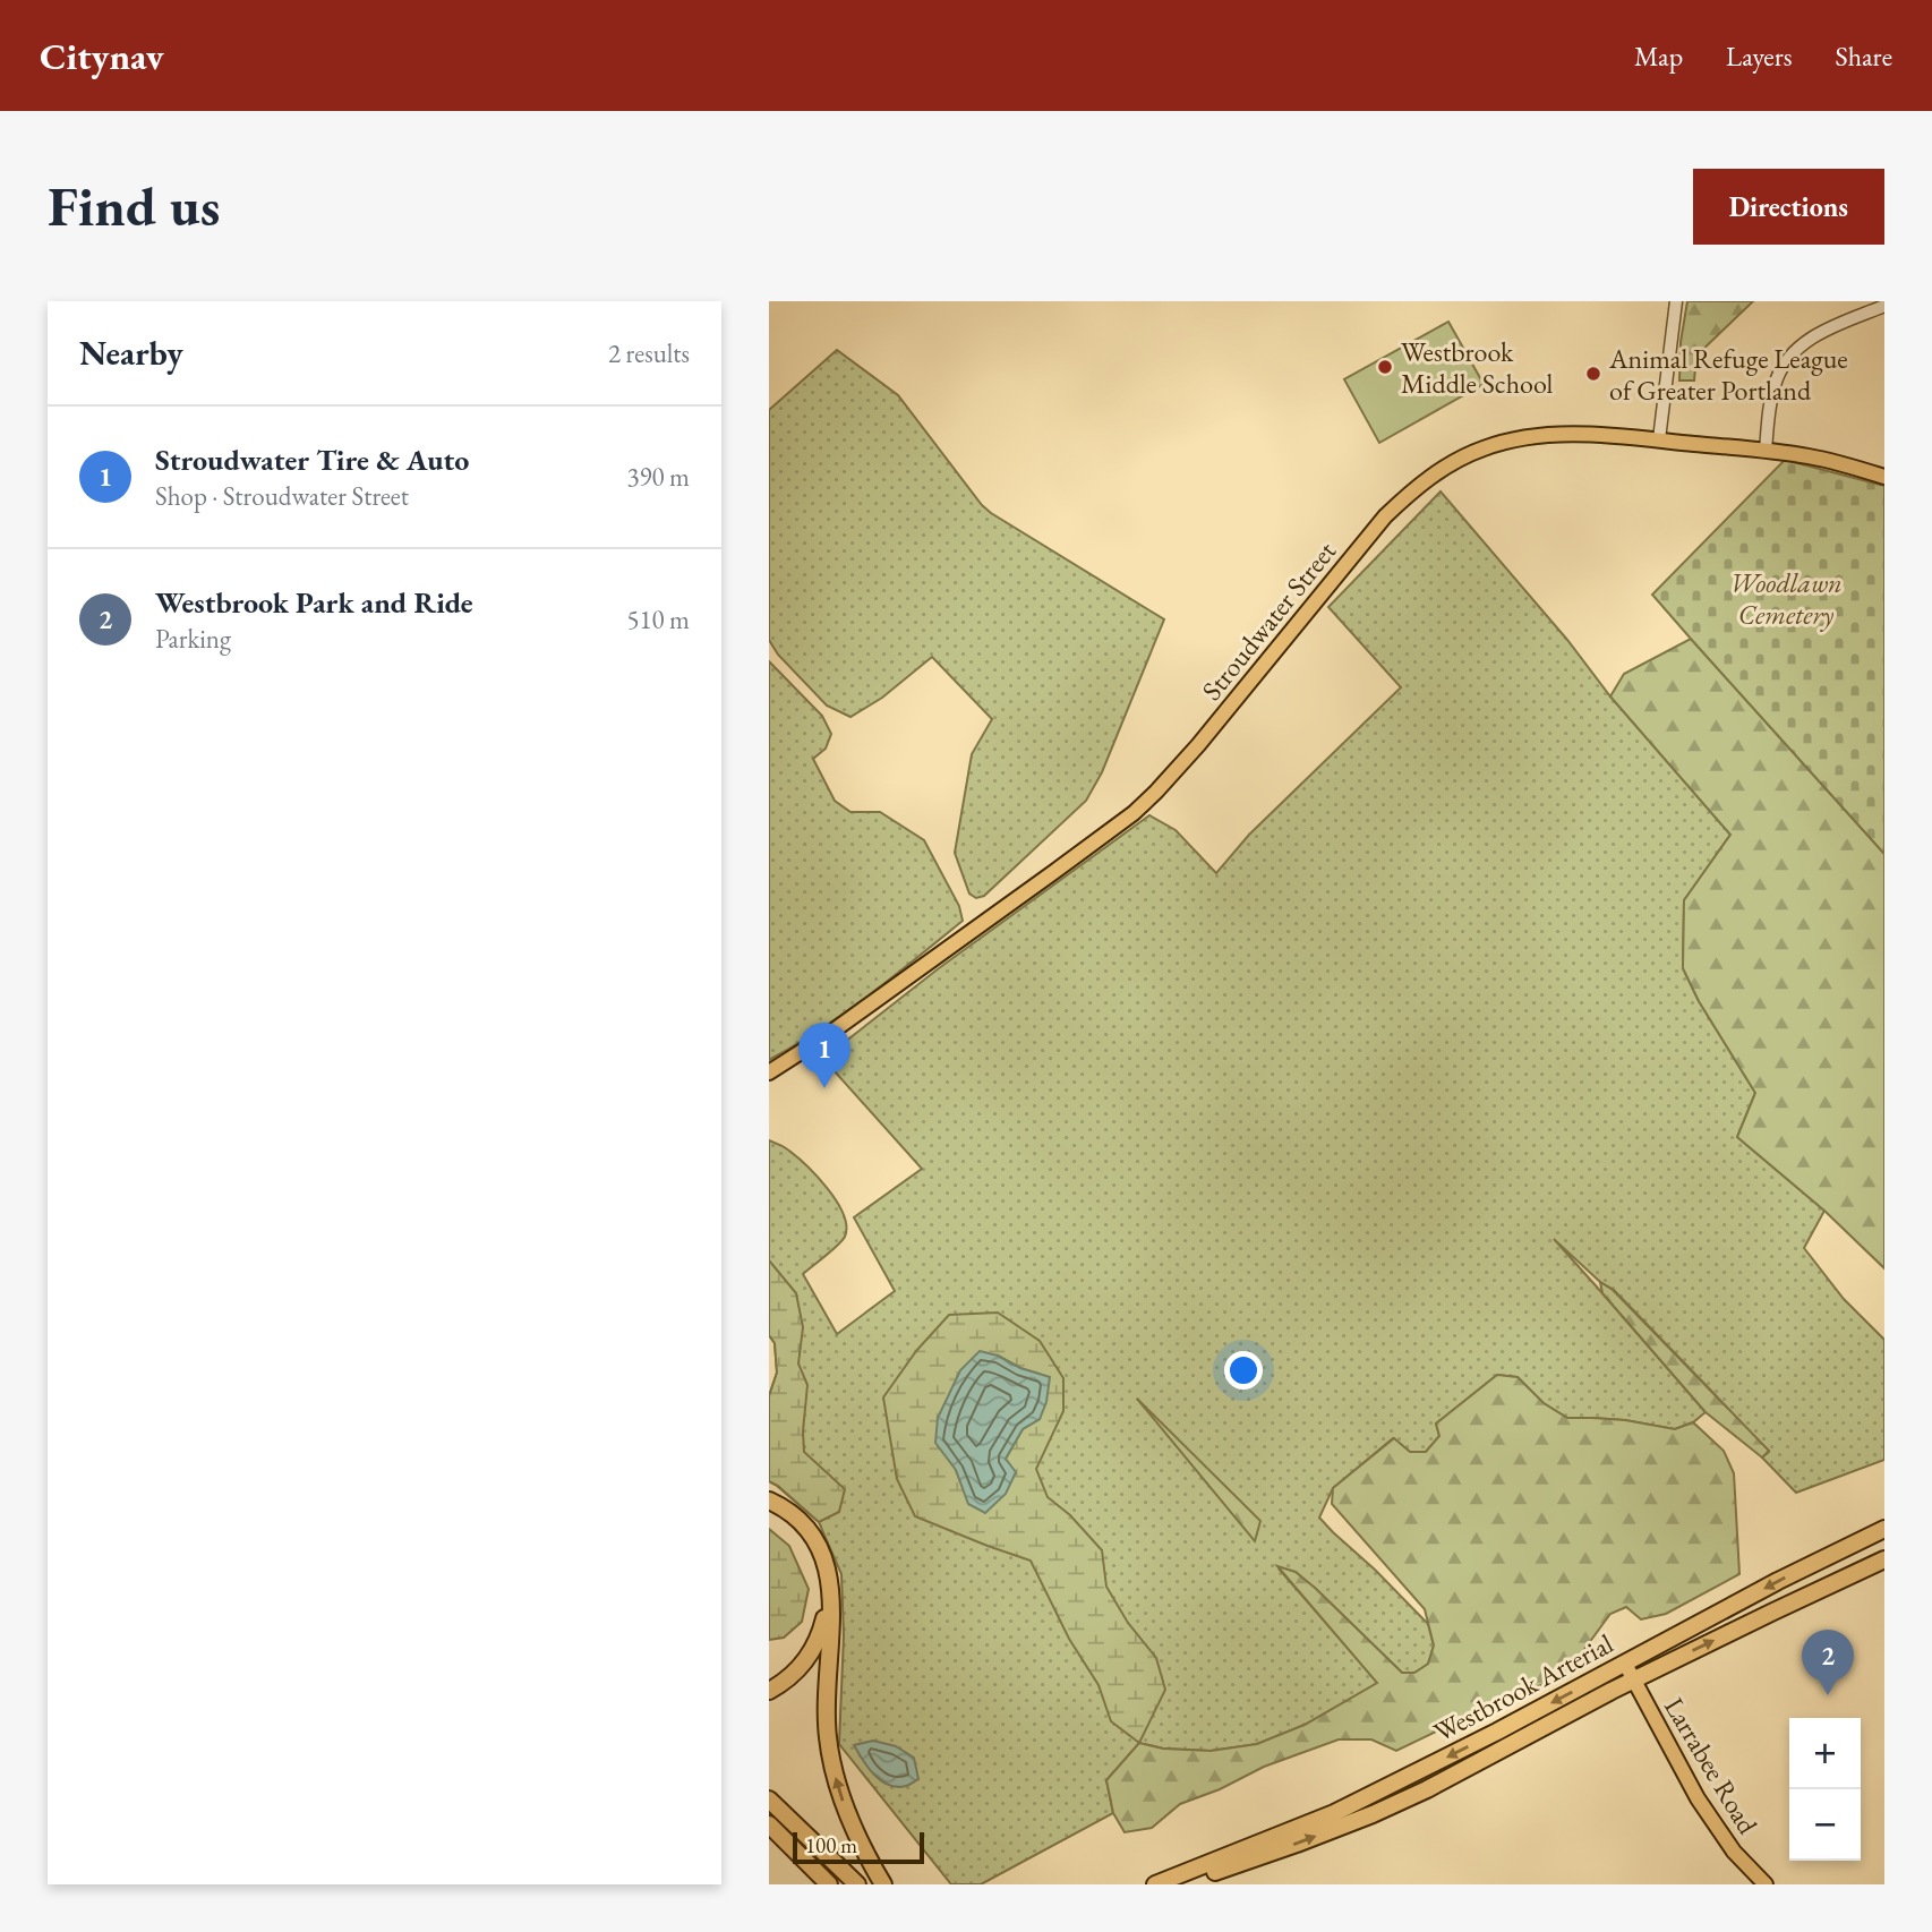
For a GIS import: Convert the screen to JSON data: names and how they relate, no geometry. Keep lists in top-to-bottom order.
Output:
{
  "streets": {
    "highway": ["Westbrook Arterial"],
    "main road": ["Stroudwater Street", "Larrabee Road"]
  },
  "crossings": [
    ["Westbrook Arterial", "Larrabee Road"]
  ],
  "parks": ["Woodlawn Cemetery"],
  "places": ["Westbrook Middle School", "Animal Refuge League of Greater Portland"],
  "scale_bar": "100 m",
  "page": {
    "header": "Citynav",
    "nav": ["Map", "Layers", "Share"],
    "buttons": "Directions",
    "title": "Find us",
    "heading": ["Nearby", "2 results"],
    "list": [
      {
        "mark": "1",
        "name": "Stroudwater Tire & Auto",
        "note": "Shop · Stroudwater Street",
        "value": "390 m"
      },
      {
        "mark": "2",
        "name": "Westbrook Park and Ride",
        "note": "Parking",
        "value": "510 m"
      }
    ],
    "pins": ["1", "2"],
    "map_buttons": ["+", "−"],
    "scale": "100 m"
  }
}
